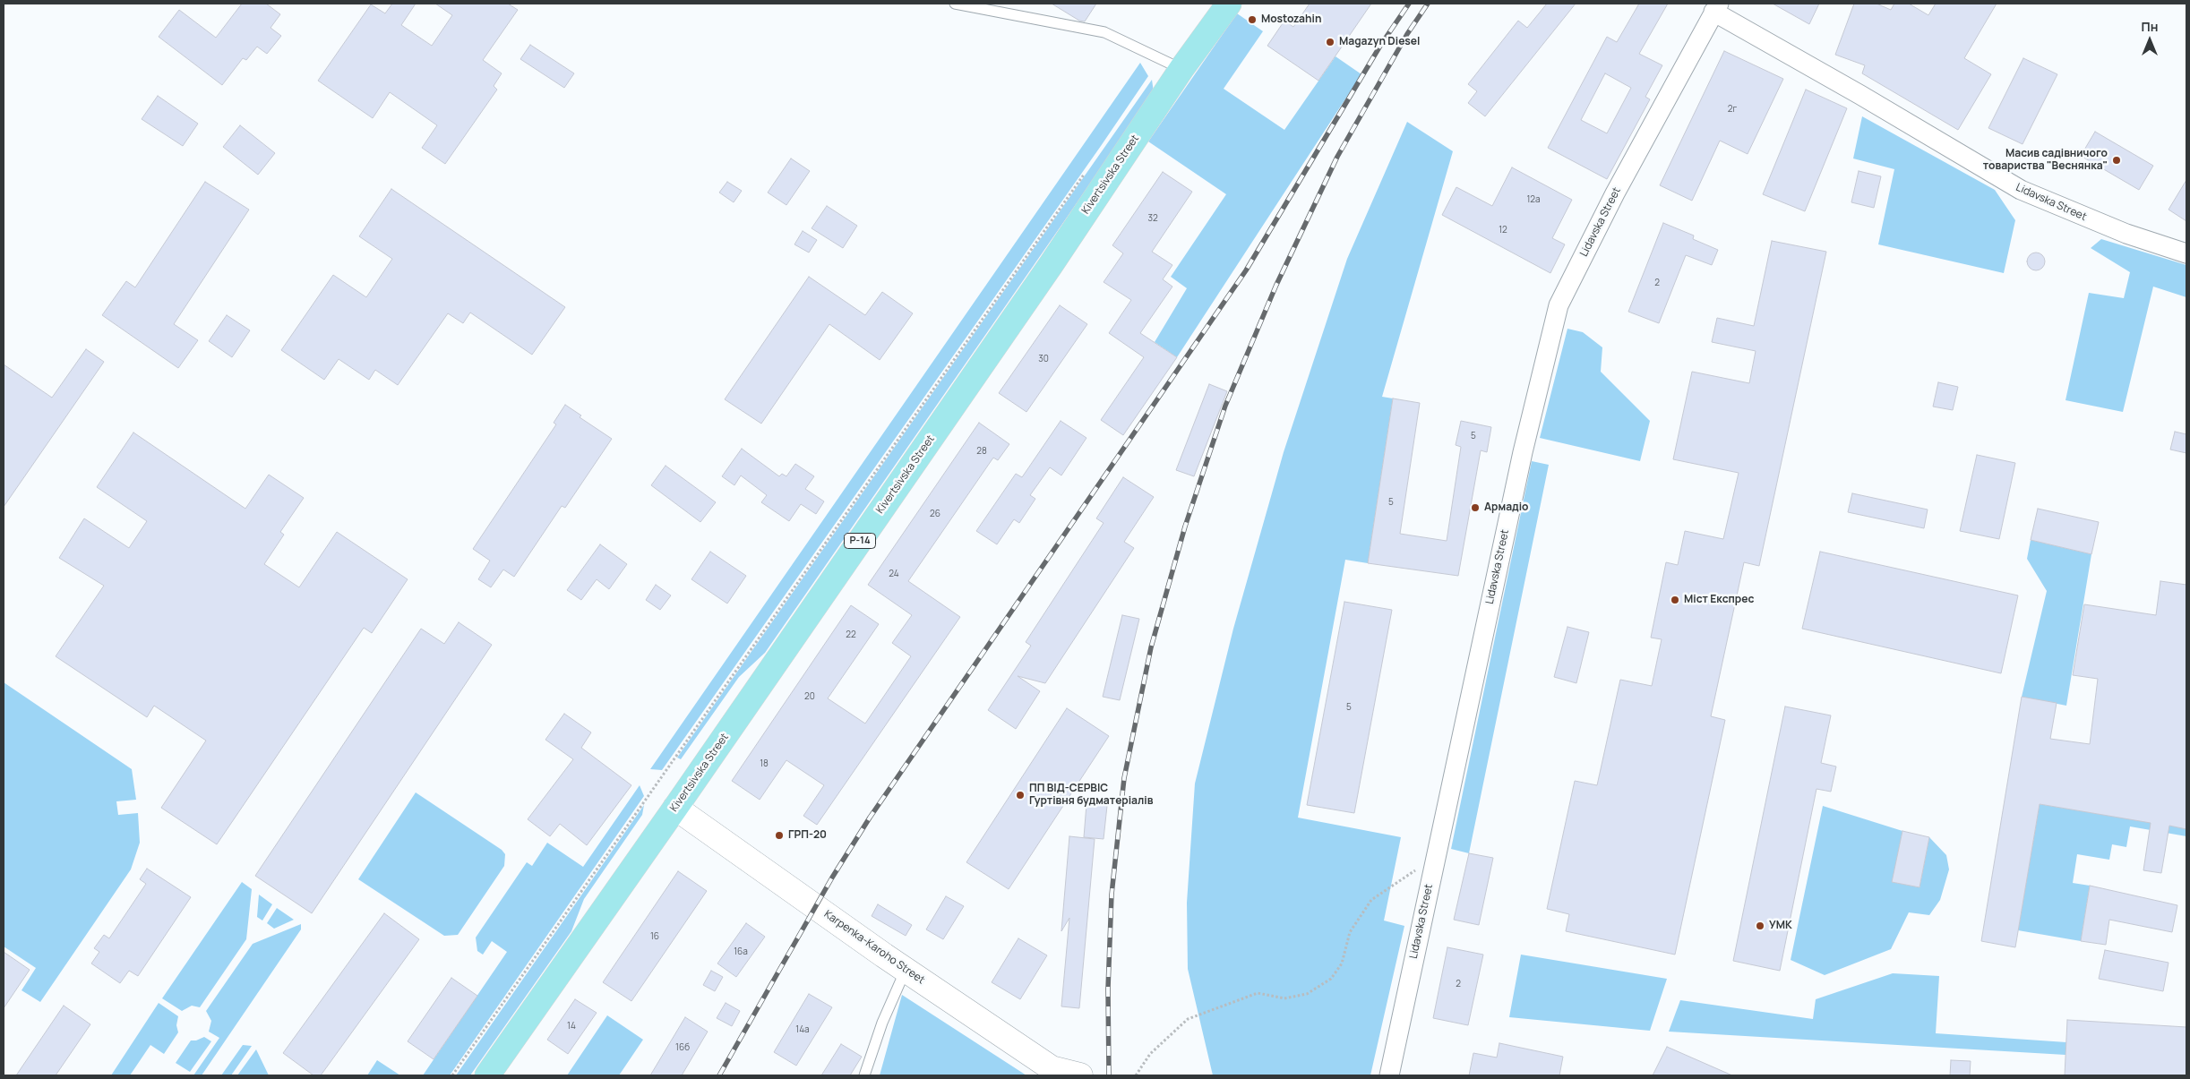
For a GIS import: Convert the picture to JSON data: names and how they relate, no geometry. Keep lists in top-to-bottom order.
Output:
{
  "streets": {
    "main road": ["Kivertsivska Street", "Р-14", "Karpenka-Karoho Street"],
    "street": ["Lidavska Street"]
  },
  "crossings": [
    ["Kivertsivska Street", "Karpenka-Karoho Street"]
  ],
  "places": [
    "Mostozahin",
    "Magazyn Diesel",
    "Масив садівничого товариства \"Веснянка\"",
    "Армадіо",
    "Міст Експрес",
    "ПП ВІД-СЕРВІС Гуртівня будматеріалів",
    "ГРП-20",
    "УМК"
  ],
  "house_numbers": [
    "2г",
    "12а",
    "32",
    "12",
    "2",
    "30",
    "5",
    "28",
    "5",
    "26",
    "24",
    "22",
    "20",
    "5",
    "18",
    "16",
    "16а",
    "2",
    "14",
    "14а",
    "16б"
  ],
  "north": "top"
}
